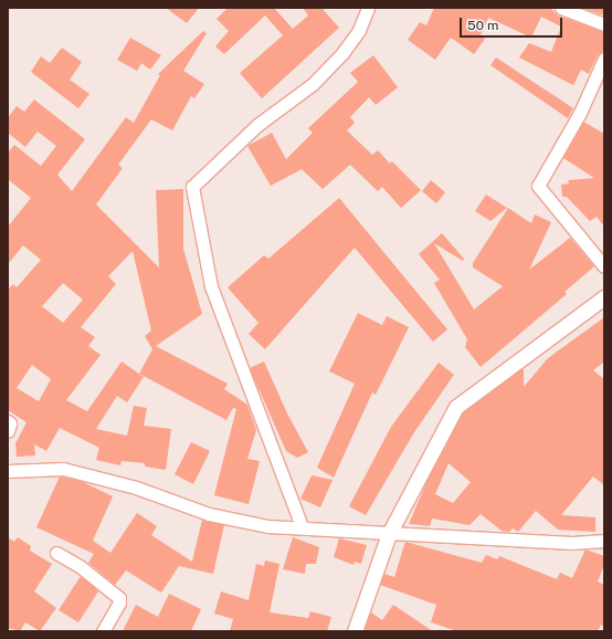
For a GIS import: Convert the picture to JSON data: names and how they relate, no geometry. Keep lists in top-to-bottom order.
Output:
{
  "scale_bar": "50 m"
}
